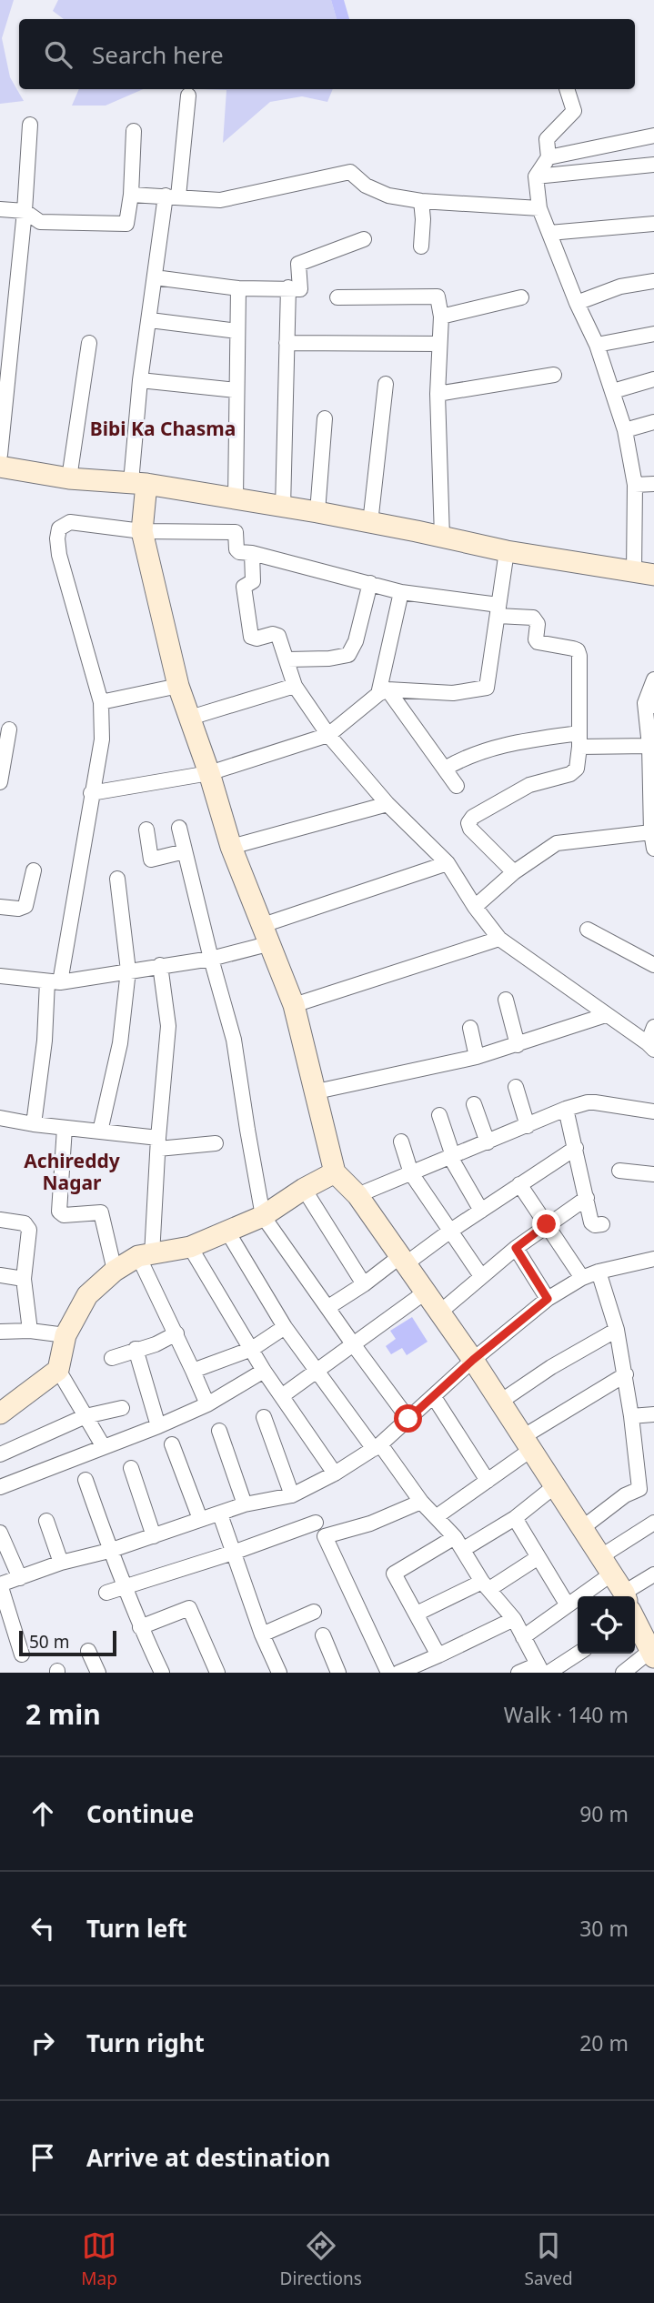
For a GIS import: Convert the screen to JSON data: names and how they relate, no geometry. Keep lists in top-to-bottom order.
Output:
{
  "districts": ["Bibi Ka Chasma", "Achireddy Nagar"],
  "scale_bar": "50 m",
  "page": {
    "search": "Search here",
    "scale": "50 m",
    "heading": ["2 min", "Walk · 140 m"],
    "list": [
      ["Continue", "90 m"],
      ["Turn left", "30 m"],
      ["Turn right", "20 m"],
      "Arrive at destination"
    ],
    "nav": ["Map", "Directions", "Saved"]
  }
}
